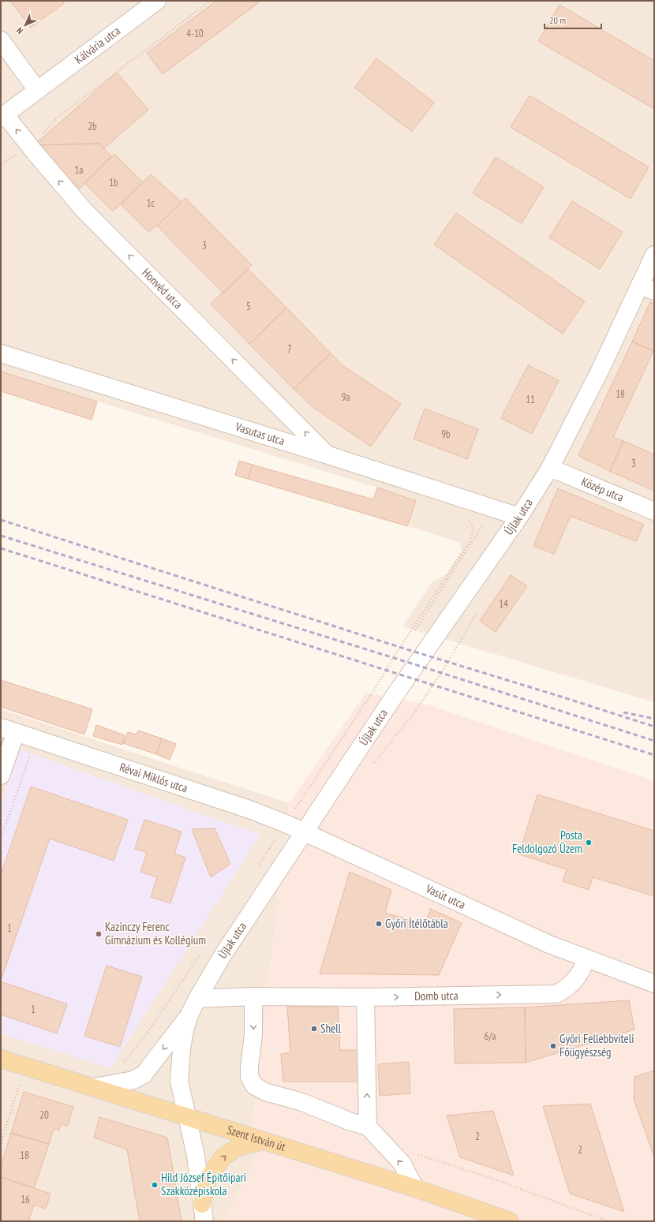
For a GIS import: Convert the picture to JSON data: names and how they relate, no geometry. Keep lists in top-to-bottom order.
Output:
{
  "streets": {
    "main road": ["Szent István út"],
    "street": [
      "Kálvária utca",
      "Honvéd utca",
      "Vasutas utca",
      "Közép utca",
      "Újlak utca",
      "Révai Miklós utca",
      "Vasút utca",
      "Domb utca"
    ]
  },
  "crossings": [
    ["Kálvária utca", "Honvéd utca"],
    ["Honvéd utca", "Vasutas utca"],
    ["Vasutas utca", "Újlak utca"],
    ["Közép utca", "Újlak utca"],
    ["Újlak utca", "Révai Miklós utca"],
    ["Újlak utca", "Vasút utca"],
    ["Újlak utca", "Domb utca"],
    ["Újlak utca", "Szent István út"],
    ["Révai Miklós utca", "Vasút utca"],
    ["Vasút utca", "Domb utca"]
  ],
  "one_way": ["Honvéd utca", "Domb utca"],
  "places": [
    "Posta Feldolgozó Üzem",
    "Győri Ítélőtábla",
    "Kazinczy Ferenc Gimnázium és Kollégium",
    "Shell",
    "Győri Fellebbviteli Főügyészség",
    "Hild József Építőipari Szakközépiskola"
  ],
  "house_numbers": [
    "4-10",
    "2b",
    "1a",
    "1b",
    "1c",
    "3",
    "5",
    "7",
    "18",
    "9a",
    "11",
    "9b",
    "3",
    "14",
    "1",
    "1",
    "6/a",
    "20",
    "2",
    "2",
    "18",
    "16"
  ],
  "scale_bar": "20 m",
  "north": "bottom left"
}
